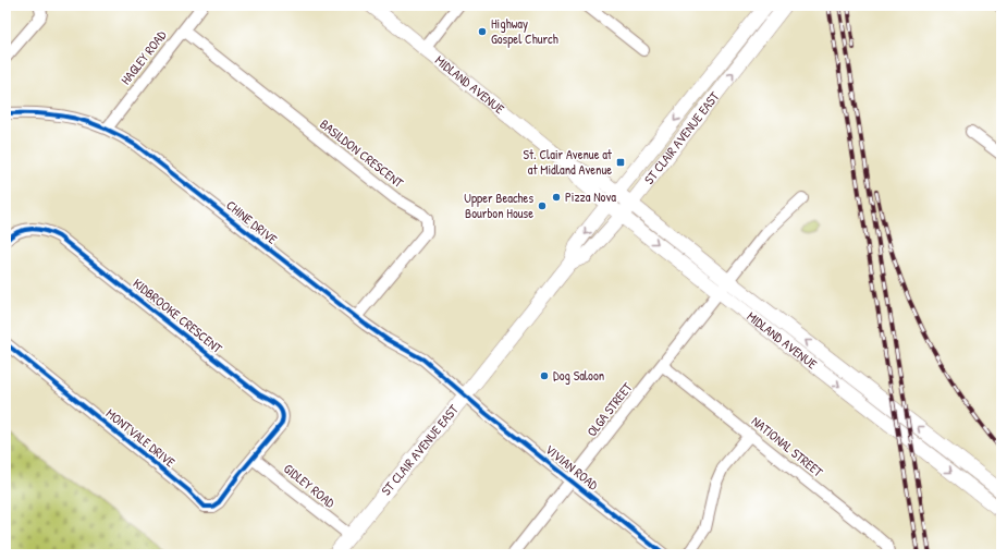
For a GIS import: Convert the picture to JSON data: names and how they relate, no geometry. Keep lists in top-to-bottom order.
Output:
{
  "streets": {
    "main road": ["MIDLAND AVENUE", "ST CLAIR AVENUE EAST"],
    "street": [
      "HAGLEY ROAD",
      "BASILDON CRESCENT",
      "CHINE DRIVE",
      "KIDBROOKE CRESCENT",
      "OLGA STREET",
      "MONTVALE DRIVE",
      "NATIONAL STREET",
      "VIVIAN ROAD",
      "GIDLEY ROAD"
    ]
  },
  "crossings": [
    ["HAGLEY ROAD", "BASILDON CRESCENT"],
    ["HAGLEY ROAD", "CHINE DRIVE"],
    ["MIDLAND AVENUE", "ST CLAIR AVENUE EAST"],
    ["MIDLAND AVENUE", "OLGA STREET"],
    ["ST CLAIR AVENUE EAST", "CHINE DRIVE"],
    ["ST CLAIR AVENUE EAST", "VIVIAN ROAD"],
    ["ST CLAIR AVENUE EAST", "GIDLEY ROAD"],
    ["BASILDON CRESCENT", "CHINE DRIVE"],
    ["CHINE DRIVE", "VIVIAN ROAD"],
    ["KIDBROOKE CRESCENT", "MONTVALE DRIVE"],
    ["KIDBROOKE CRESCENT", "GIDLEY ROAD"],
    ["OLGA STREET", "NATIONAL STREET"],
    ["OLGA STREET", "VIVIAN ROAD"],
    ["MONTVALE DRIVE", "GIDLEY ROAD"]
  ],
  "places": {
    "other": [
      "Highway Gospel Church",
      "Pizza Nova",
      "Upper Beaches Bourbon House",
      "Dog Saloon"
    ],
    "transit": ["St. Clair Avenue at at Midland Avenue"]
  }
}
